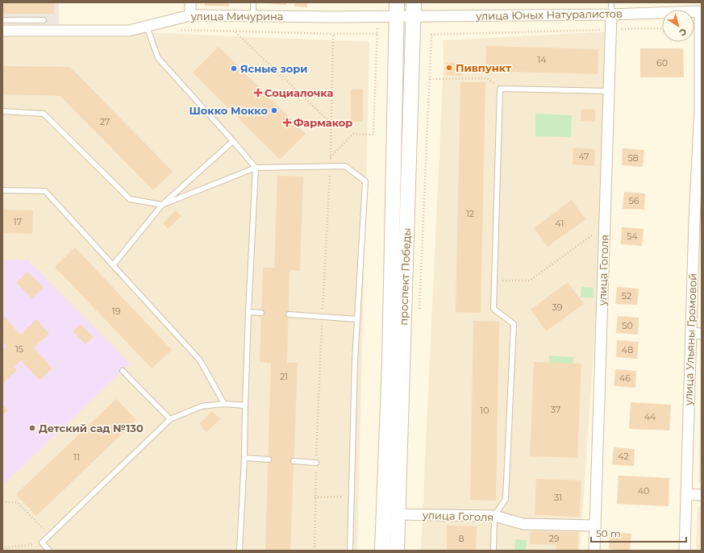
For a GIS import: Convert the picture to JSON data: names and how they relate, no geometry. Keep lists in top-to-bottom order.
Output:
{
  "streets": {
    "main road": ["проспект Победы"],
    "street": [
      "улица Юных Натуралистов",
      "улица Мичурина",
      "улица Гоголя",
      "улица Ульяны Громовой"
    ]
  },
  "crossings": [
    ["улица Юных Натуралистов", "улица Мичурина"],
    ["улица Юных Натуралистов", "улица Гоголя"],
    ["улица Юных Натуралистов", "проспект Победы"],
    ["улица Юных Натуралистов", "улица Ульяны Громовой"],
    ["улица Мичурина", "проспект Победы"],
    ["улица Гоголя", "проспект Победы"]
  ],
  "places": {
    "other": [
      "Пивпункт",
      "Ясные зори",
      "Шокко Мокко",
      "Детский сад №130"
    ],
    "health": ["Социалочка", "Фармакор"]
  },
  "house_numbers": [
    "14",
    "60",
    "27",
    "47",
    "58",
    "56",
    "12",
    "17",
    "41",
    "54",
    "52",
    "39",
    "19",
    "50",
    "15",
    "48",
    "21",
    "46",
    "37",
    "10",
    "44",
    "42",
    "11",
    "40",
    "31",
    "8",
    "29"
  ],
  "scale_bar": "50 m",
  "north": "bottom right"
}
